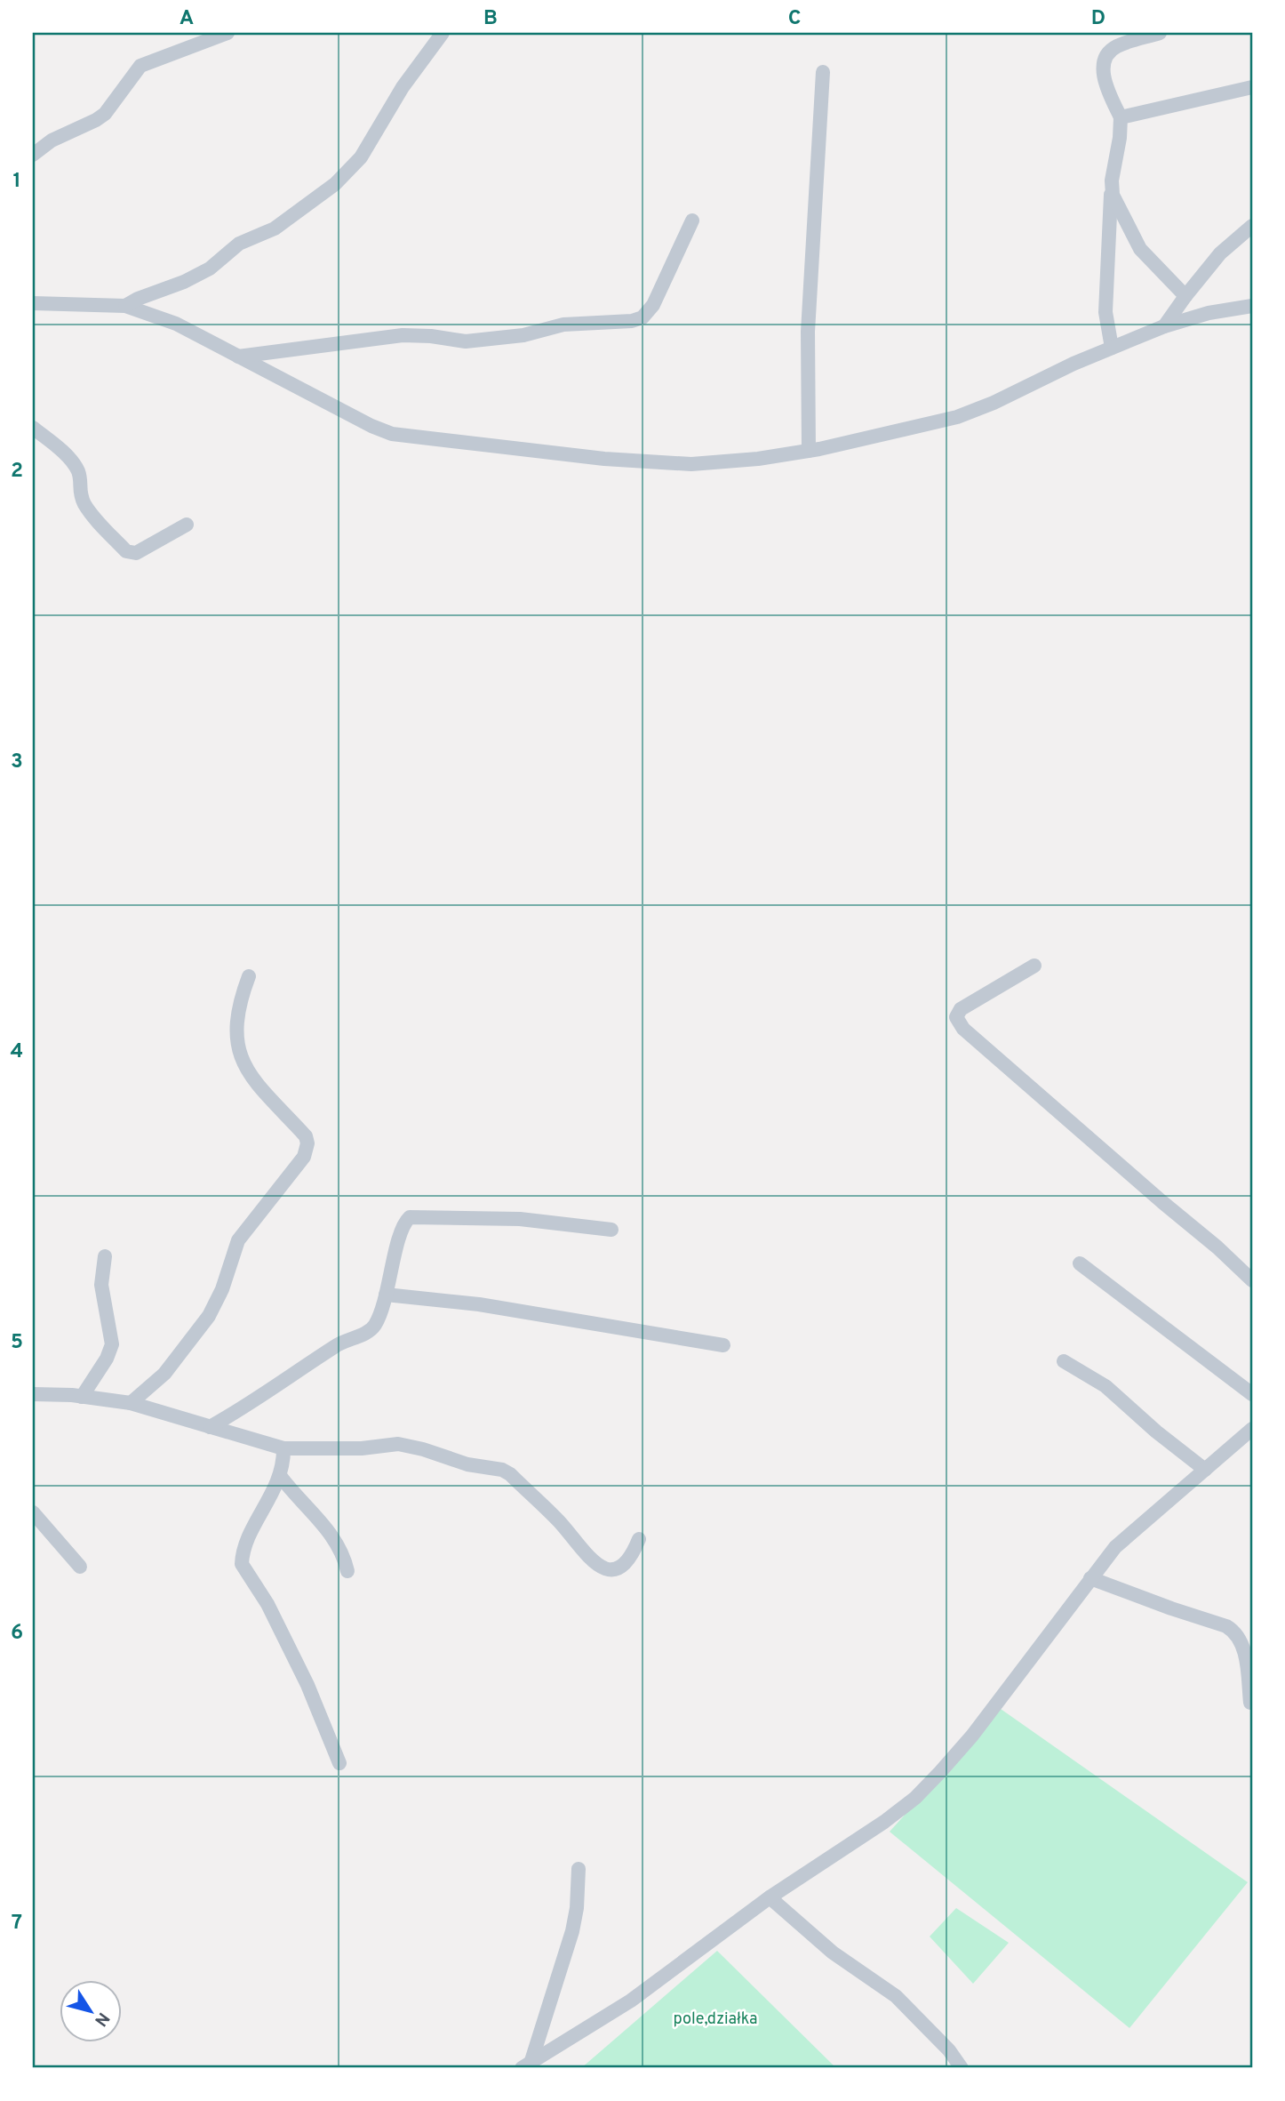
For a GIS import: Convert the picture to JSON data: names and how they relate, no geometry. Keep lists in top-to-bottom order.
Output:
{
  "parks": ["pole,działka"],
  "north": "bottom right",
  "grid": {
    "columns": [
      "A",
      "B",
      "C",
      "D"
    ],
    "rows": [
      "1",
      "2",
      "3",
      "4",
      "5",
      "6",
      "7"
    ]
  }
}
